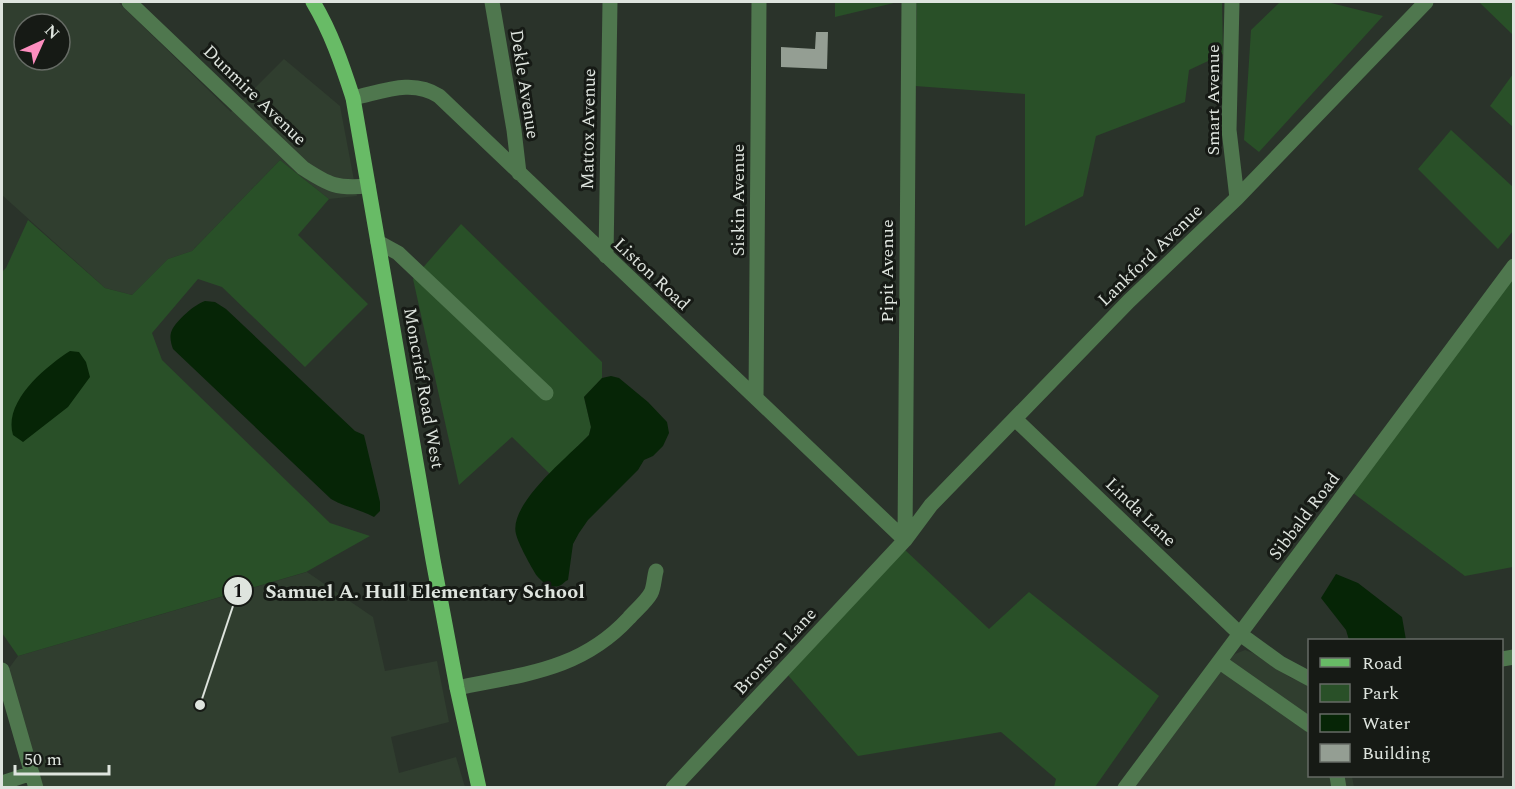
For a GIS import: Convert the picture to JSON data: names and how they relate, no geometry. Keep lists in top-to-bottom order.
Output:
{
  "streets": {
    "main road": ["Moncrief Road West"],
    "street": [
      "Dekle Avenue",
      "Dunmire Avenue",
      "Smart Avenue",
      "Mattox Avenue",
      "Siskin Avenue",
      "Lankford Avenue",
      "Pipit Avenue",
      "Liston Road",
      "Linda Lane",
      "Sibbald Road",
      "Bronson Lane"
    ]
  },
  "crossings": [
    ["Dekle Avenue", "Liston Road"],
    ["Dunmire Avenue", "Moncrief Road West"],
    ["Smart Avenue", "Lankford Avenue"],
    ["Mattox Avenue", "Liston Road"],
    ["Siskin Avenue", "Liston Road"],
    ["Lankford Avenue", "Pipit Avenue"],
    ["Lankford Avenue", "Liston Road"],
    ["Lankford Avenue", "Linda Lane"],
    ["Lankford Avenue", "Bronson Lane"],
    ["Pipit Avenue", "Liston Road"],
    ["Pipit Avenue", "Bronson Lane"],
    ["Liston Road", "Moncrief Road West"],
    ["Liston Road", "Bronson Lane"],
    ["Linda Lane", "Sibbald Road"]
  ],
  "places": ["Samuel A. Hull Elementary School"],
  "legend": [
    "Road",
    "Park",
    "Water",
    "Building"
  ],
  "scale_bar": "50 m",
  "north": "top right"
}
